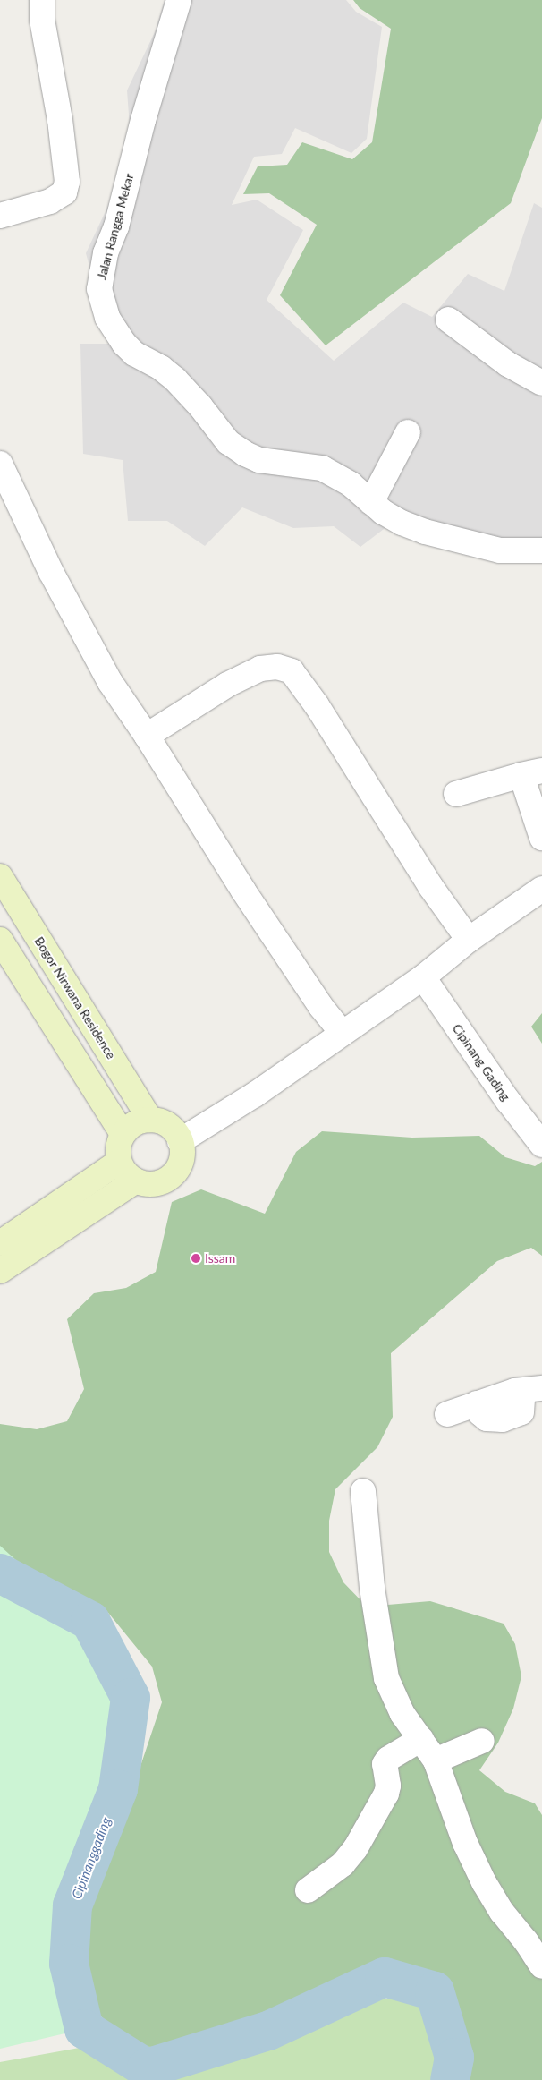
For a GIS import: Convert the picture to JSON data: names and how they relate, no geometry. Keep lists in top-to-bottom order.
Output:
{
  "streets": {
    "street": ["Jalan Rangga Mekar", "Bogor Nirwana Residence", "Cipinang Gading"]
  },
  "water": ["Cipinanggading"],
  "places": ["Issam"]
}
